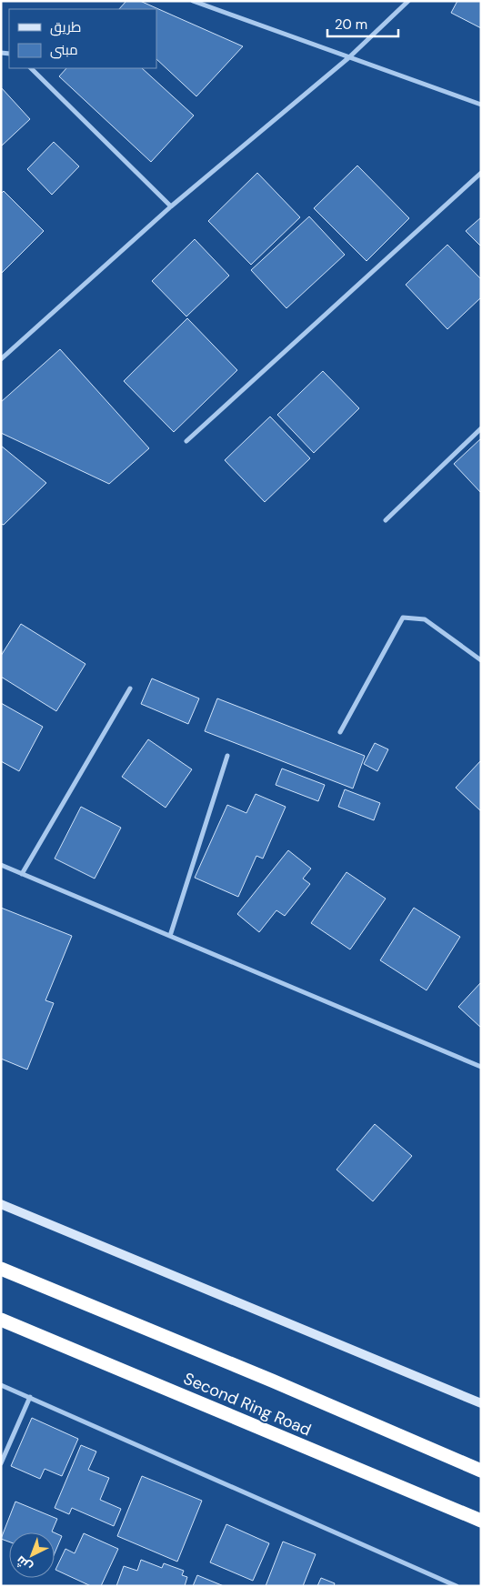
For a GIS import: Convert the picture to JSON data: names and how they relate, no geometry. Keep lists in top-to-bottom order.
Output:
{
  "streets": {
    "highway": ["Second Ring Road"]
  },
  "legend": ["طريق", "مبنى"],
  "scale_bar": "20 m",
  "north": "bottom left"
}
